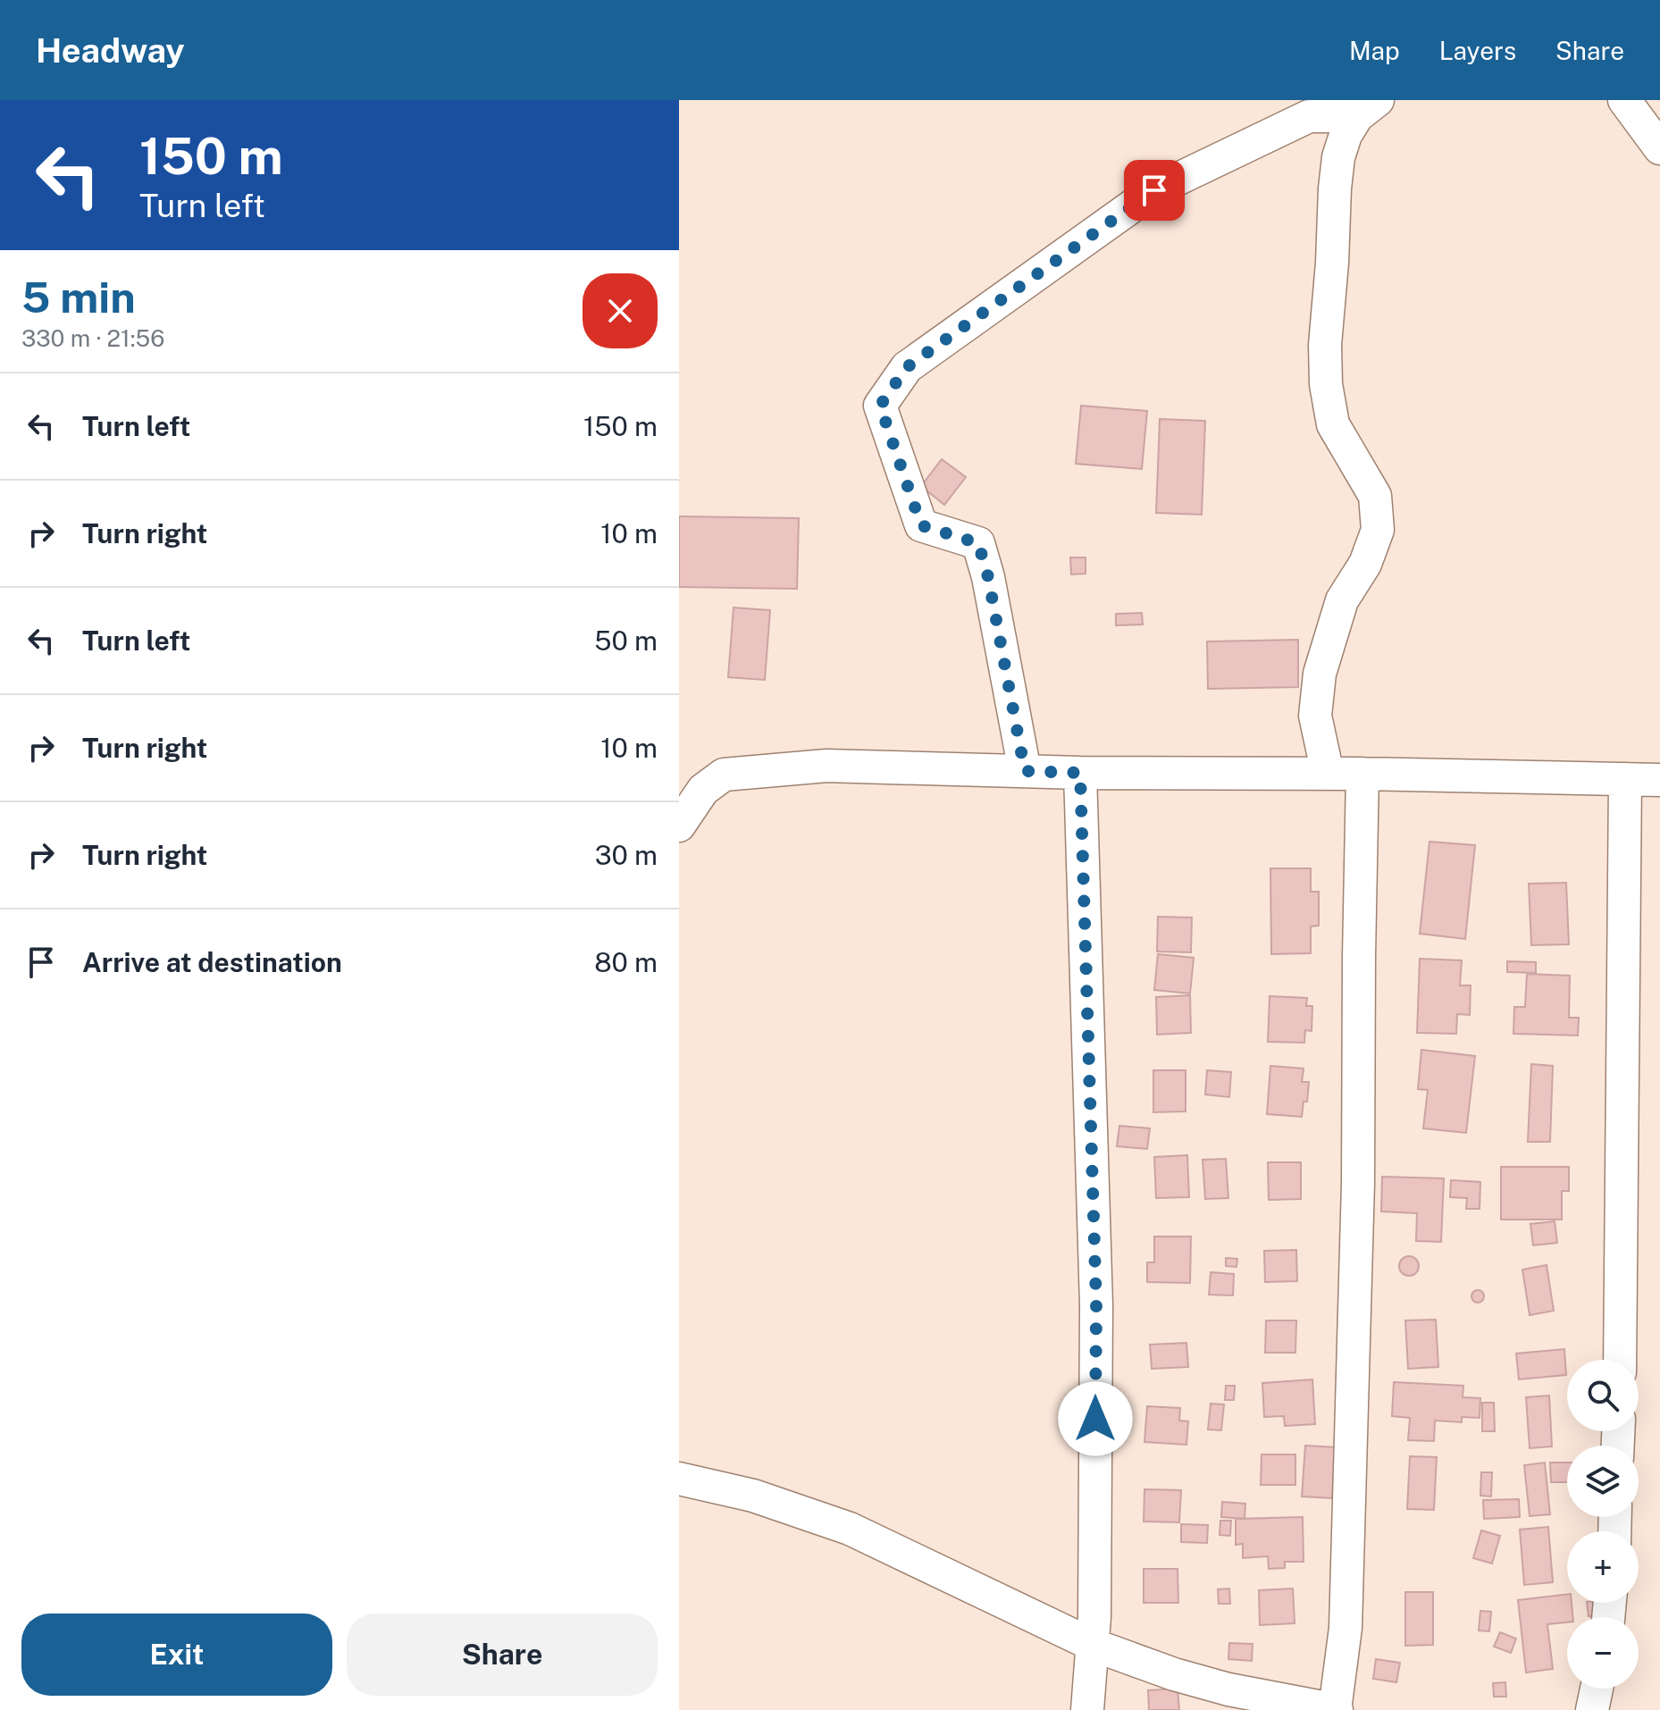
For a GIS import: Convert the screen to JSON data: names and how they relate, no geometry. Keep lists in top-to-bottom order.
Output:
{
  "page": {
    "header": "Headway",
    "nav": ["Map", "Layers", "Share"],
    "turn": ["150 m", "Turn left"],
    "heading": ["5 min", "330 m · 21:56"],
    "list": [
      {
        "name": "Turn left",
        "value": "150 m"
      },
      {
        "name": "Turn right",
        "value": "10 m"
      },
      {
        "name": "Turn left",
        "value": "50 m"
      },
      {
        "name": "Turn right",
        "value": "10 m"
      },
      {
        "name": "Turn right",
        "value": "30 m"
      },
      {
        "name": "Arrive at destination",
        "value": "80 m"
      }
    ],
    "map_buttons": ["+", "−"],
    "buttons": ["Exit", "Share"]
  }
}
